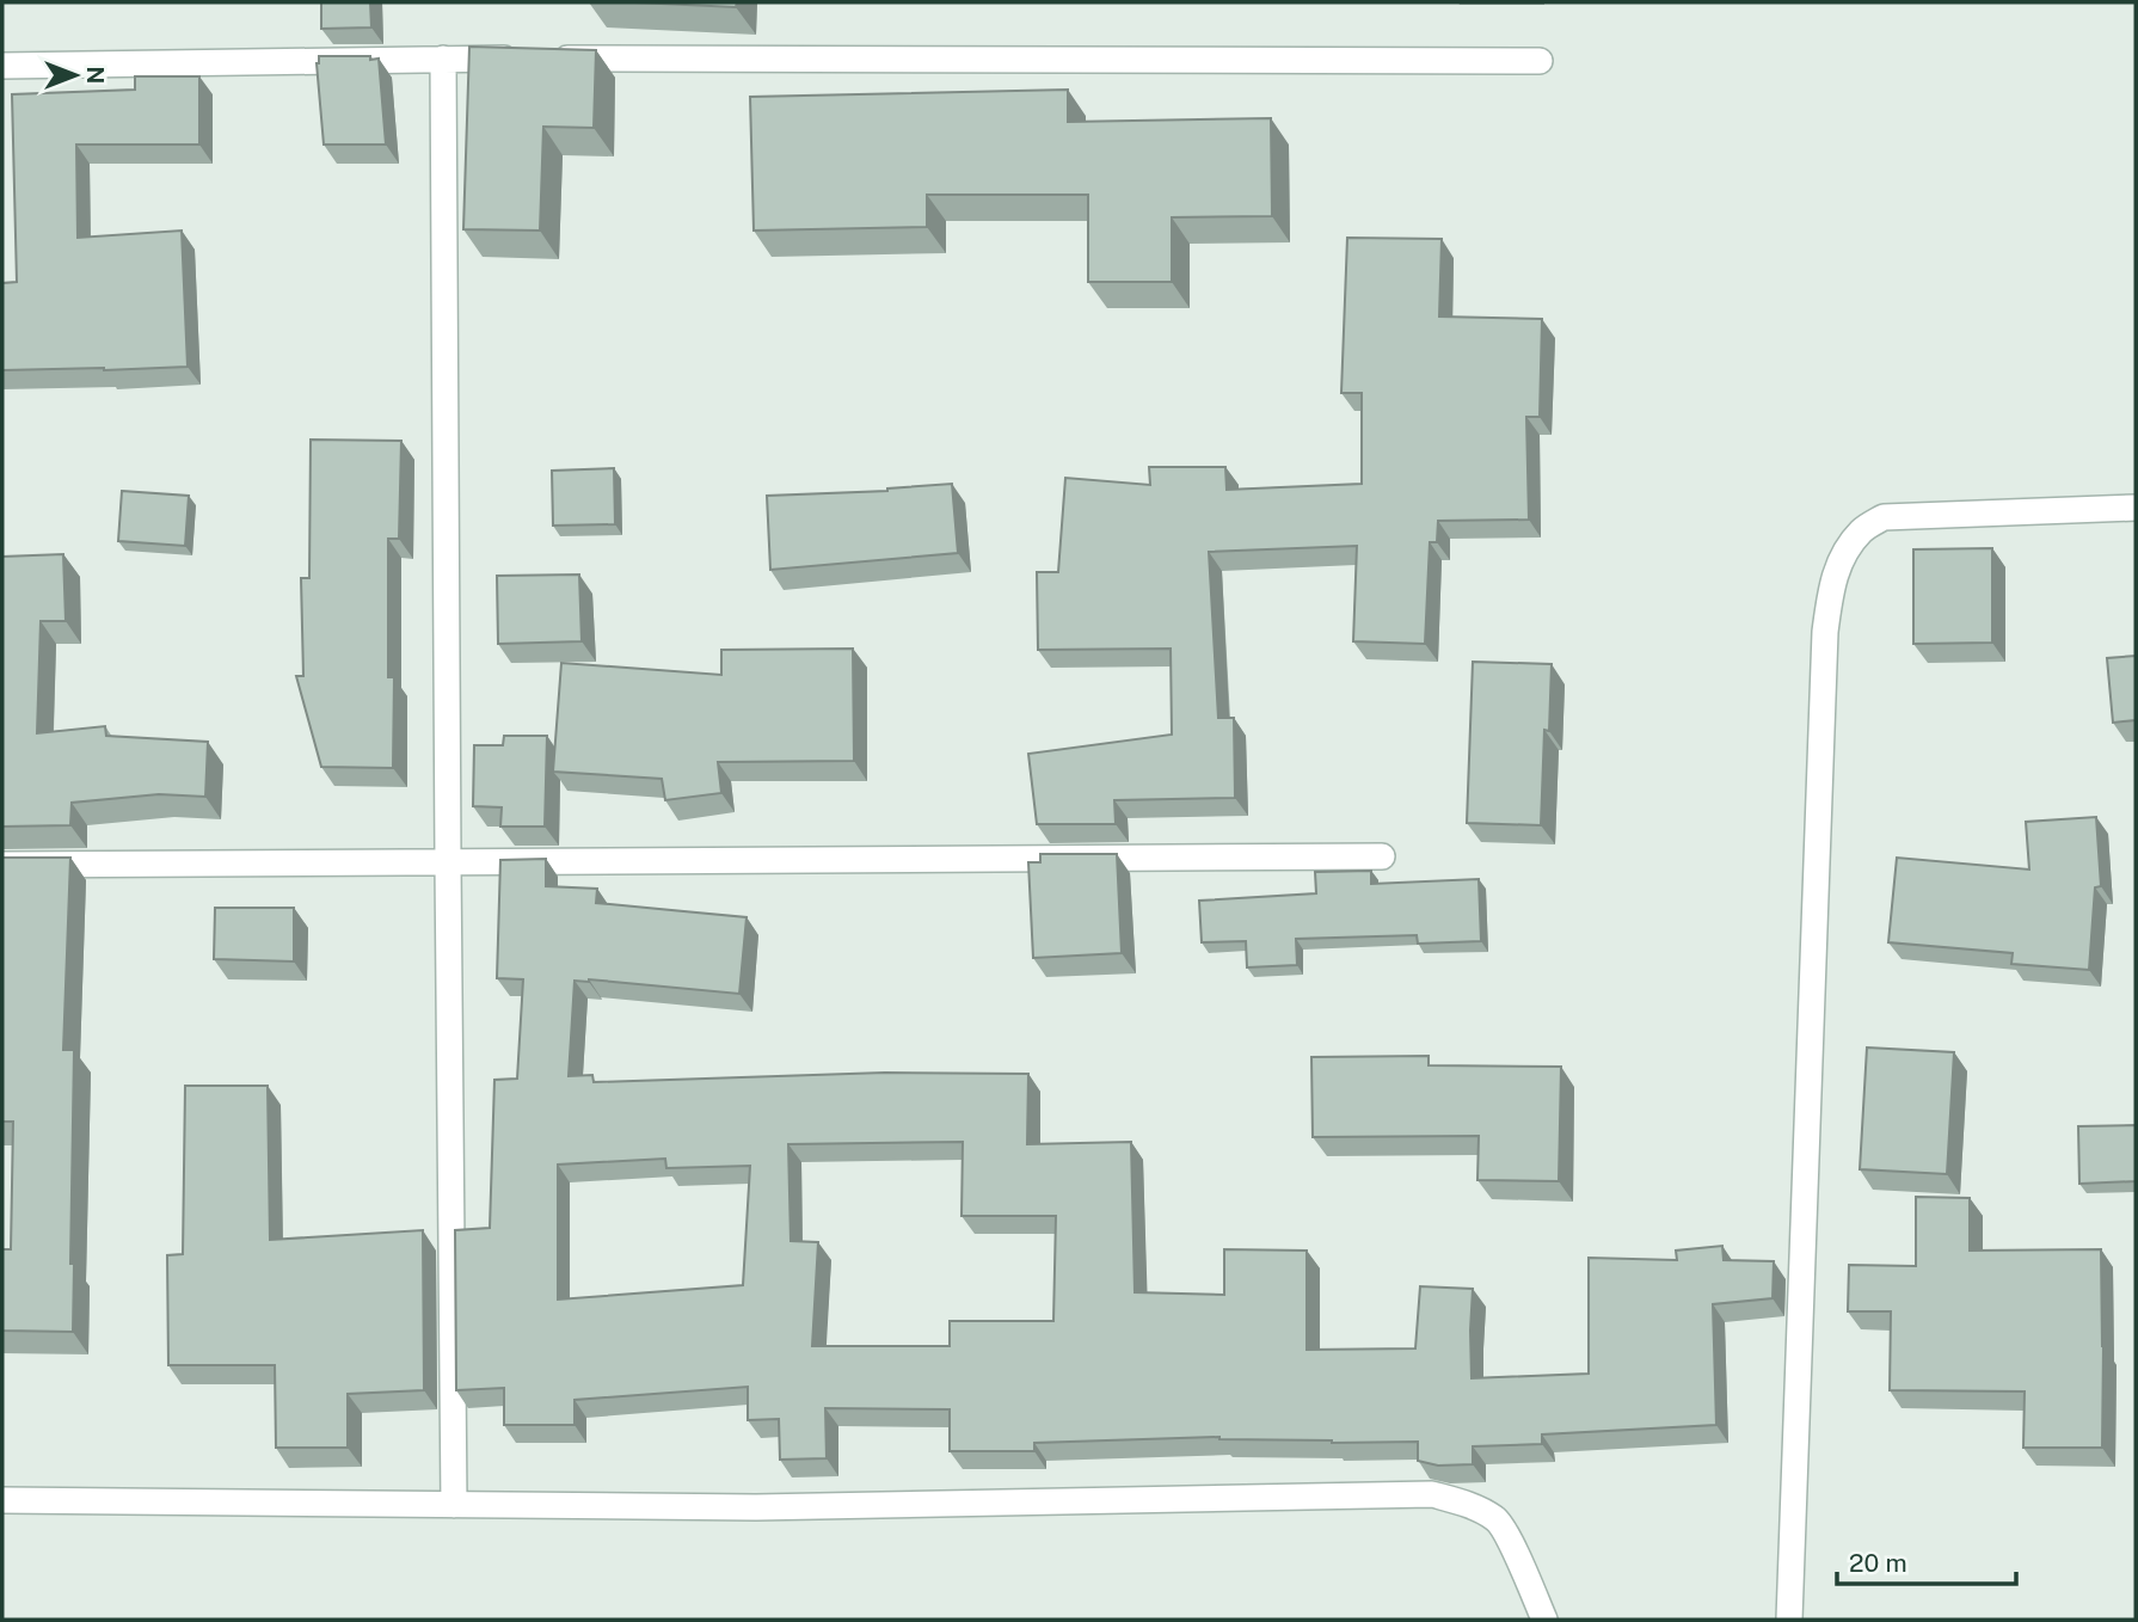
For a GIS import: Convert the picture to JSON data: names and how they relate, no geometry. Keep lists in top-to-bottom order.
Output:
{
  "scale_bar": "20 m",
  "north": "right"
}
